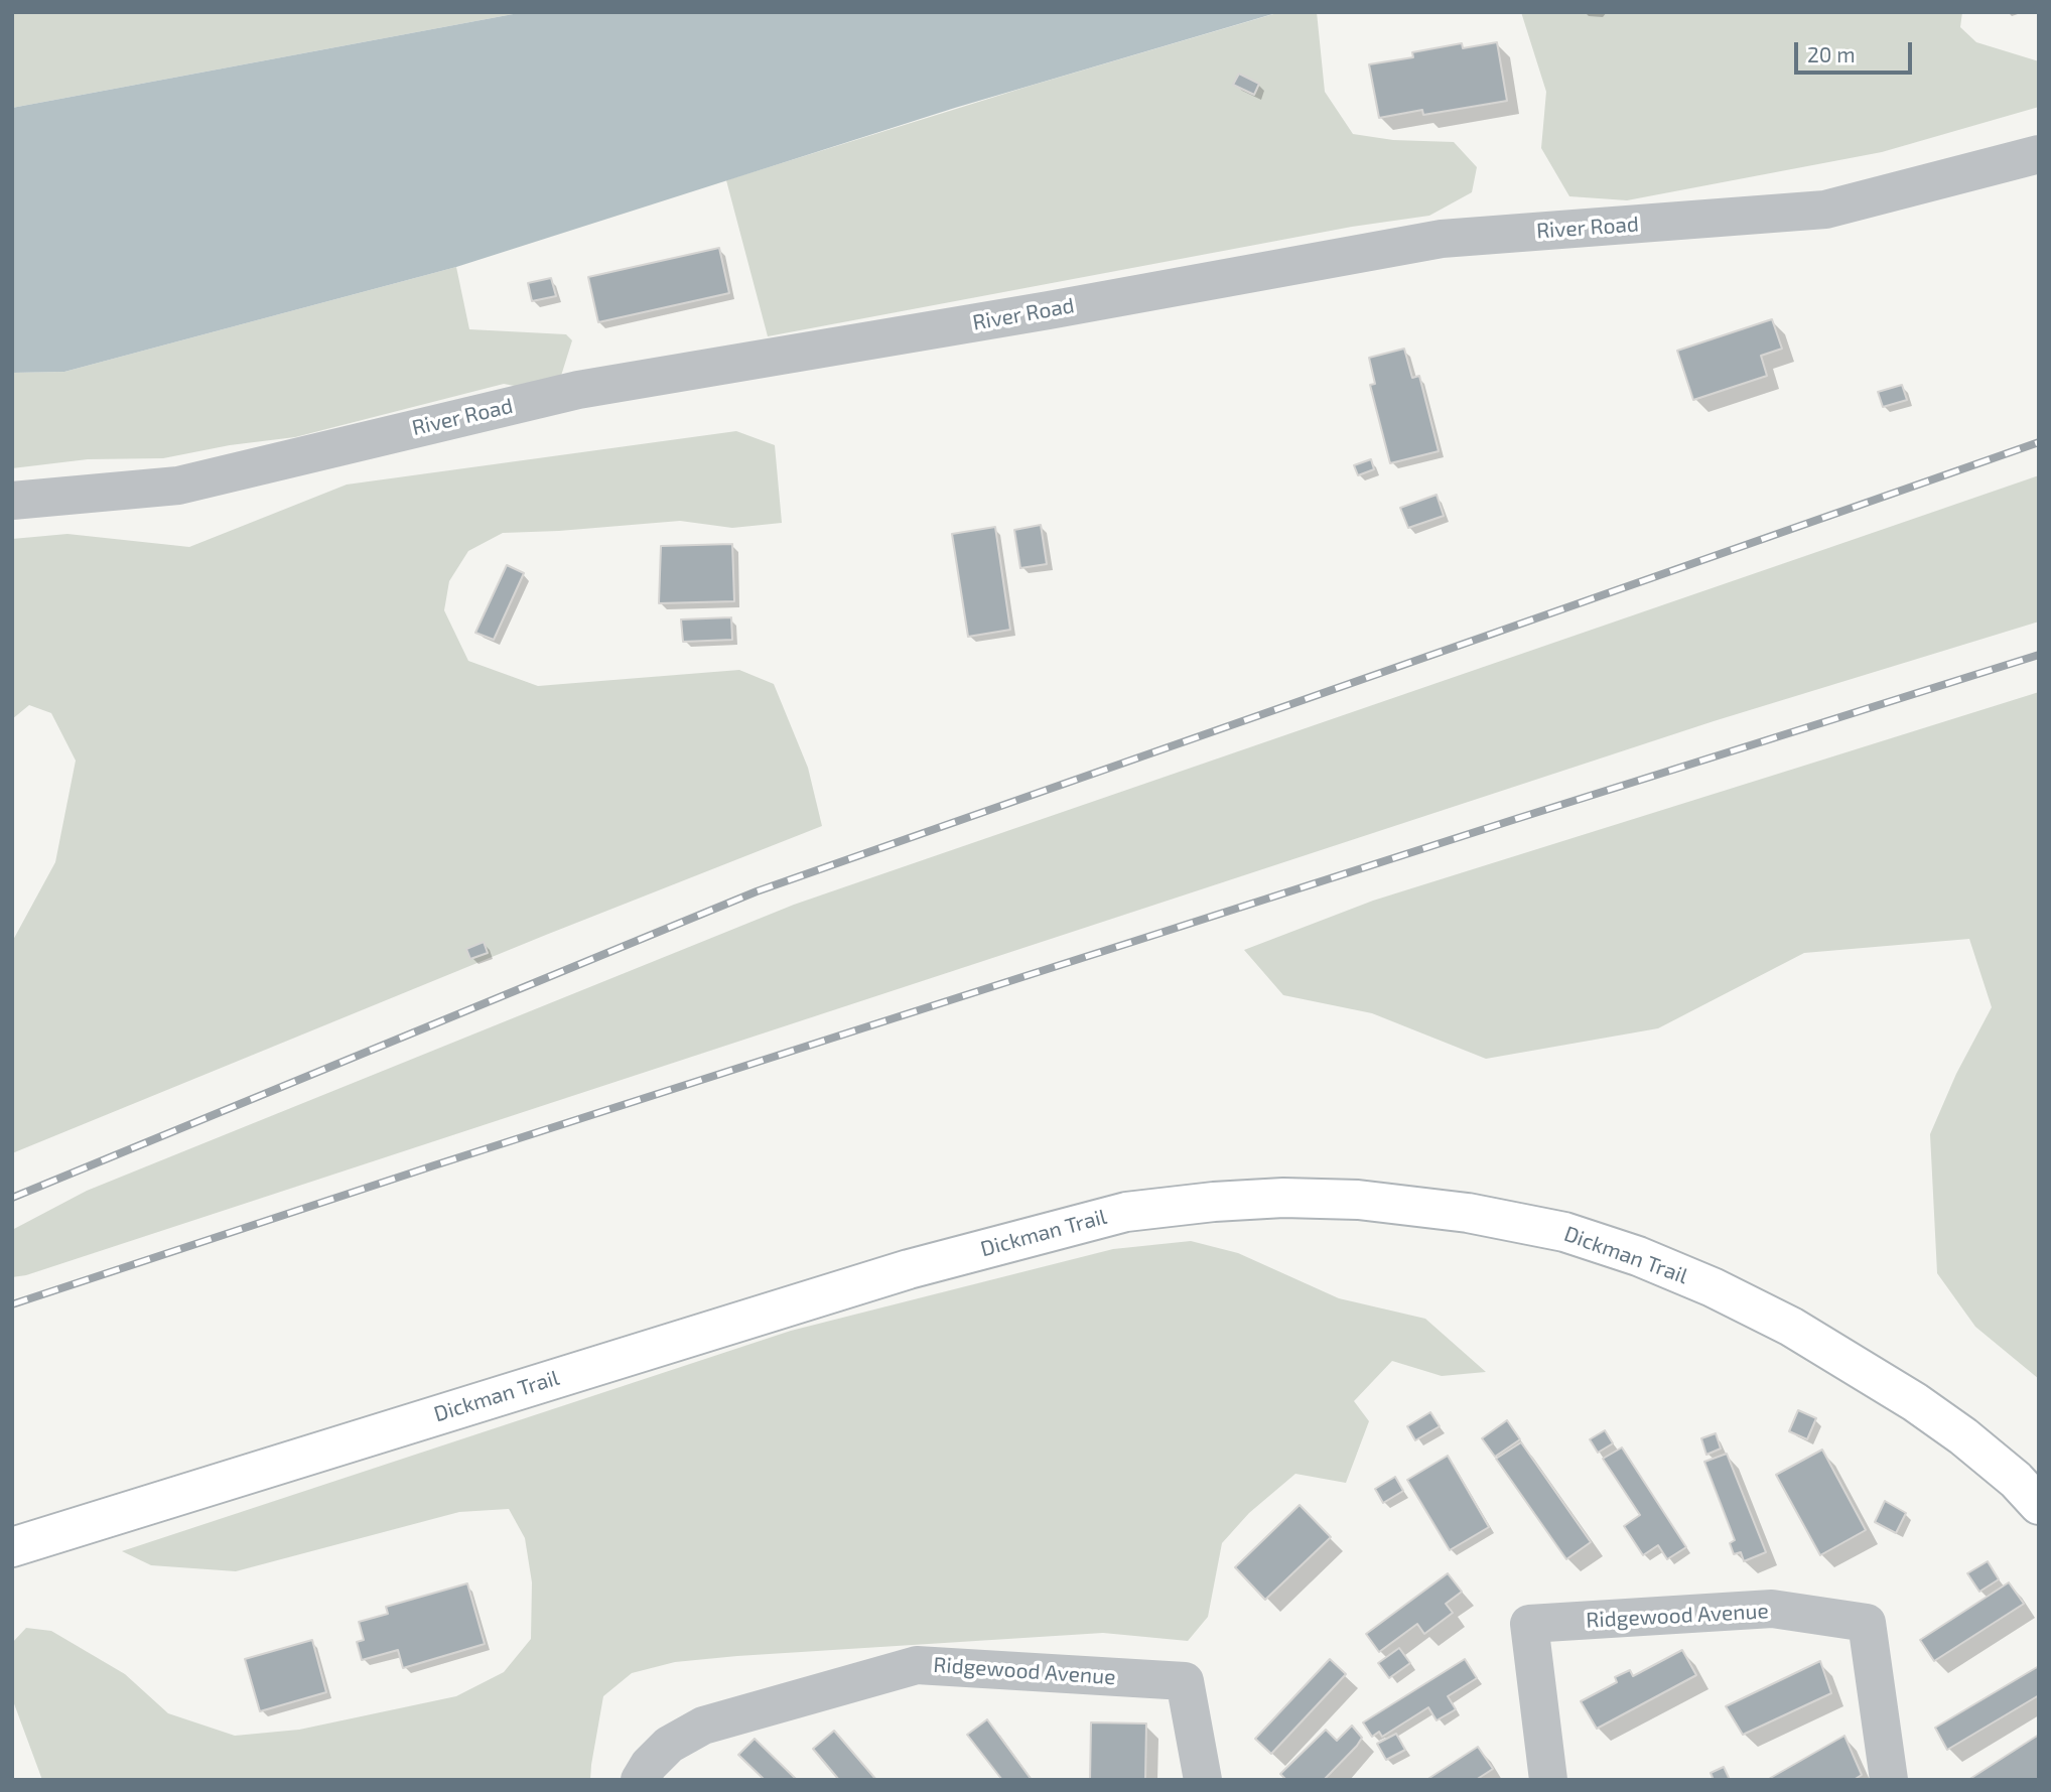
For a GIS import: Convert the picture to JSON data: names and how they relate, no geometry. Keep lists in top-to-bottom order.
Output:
{
  "streets": {
    "street": ["River Road", "Dickman Trail", "Ridgewood Avenue"]
  },
  "scale_bar": "20 m"
}
